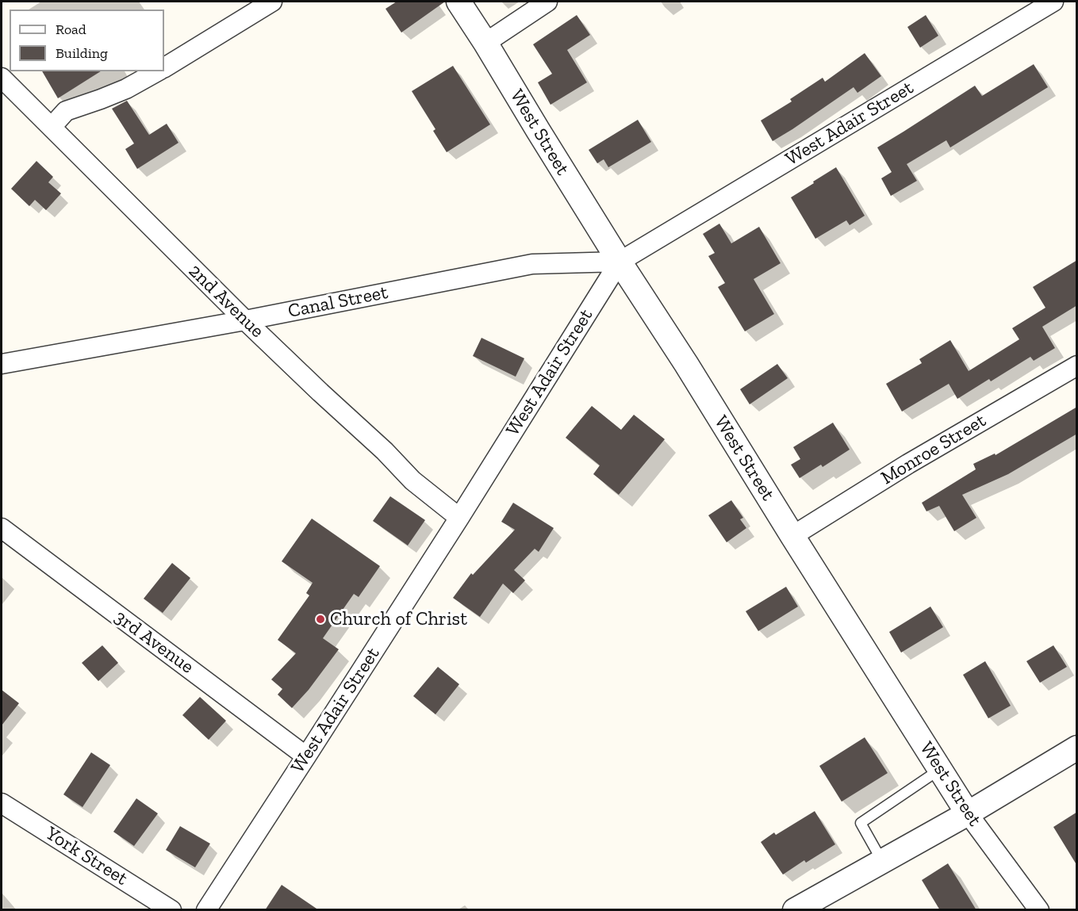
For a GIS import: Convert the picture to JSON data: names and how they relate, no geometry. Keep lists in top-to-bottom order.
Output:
{
  "streets": {
    "street": [
      "West Adair Street",
      "West Street",
      "2nd Avenue",
      "Canal Street",
      "Monroe Street",
      "3rd Avenue",
      "York Street"
    ]
  },
  "crossings": [
    ["West Adair Street", "West Street"],
    ["West Adair Street", "2nd Avenue"],
    ["West Adair Street", "Canal Street"],
    ["West Adair Street", "3rd Avenue"],
    ["West Street", "Canal Street"],
    ["West Street", "Monroe Street"],
    ["2nd Avenue", "Canal Street"]
  ],
  "places": ["Church of Christ"],
  "legend": ["Road", "Building"]
}
